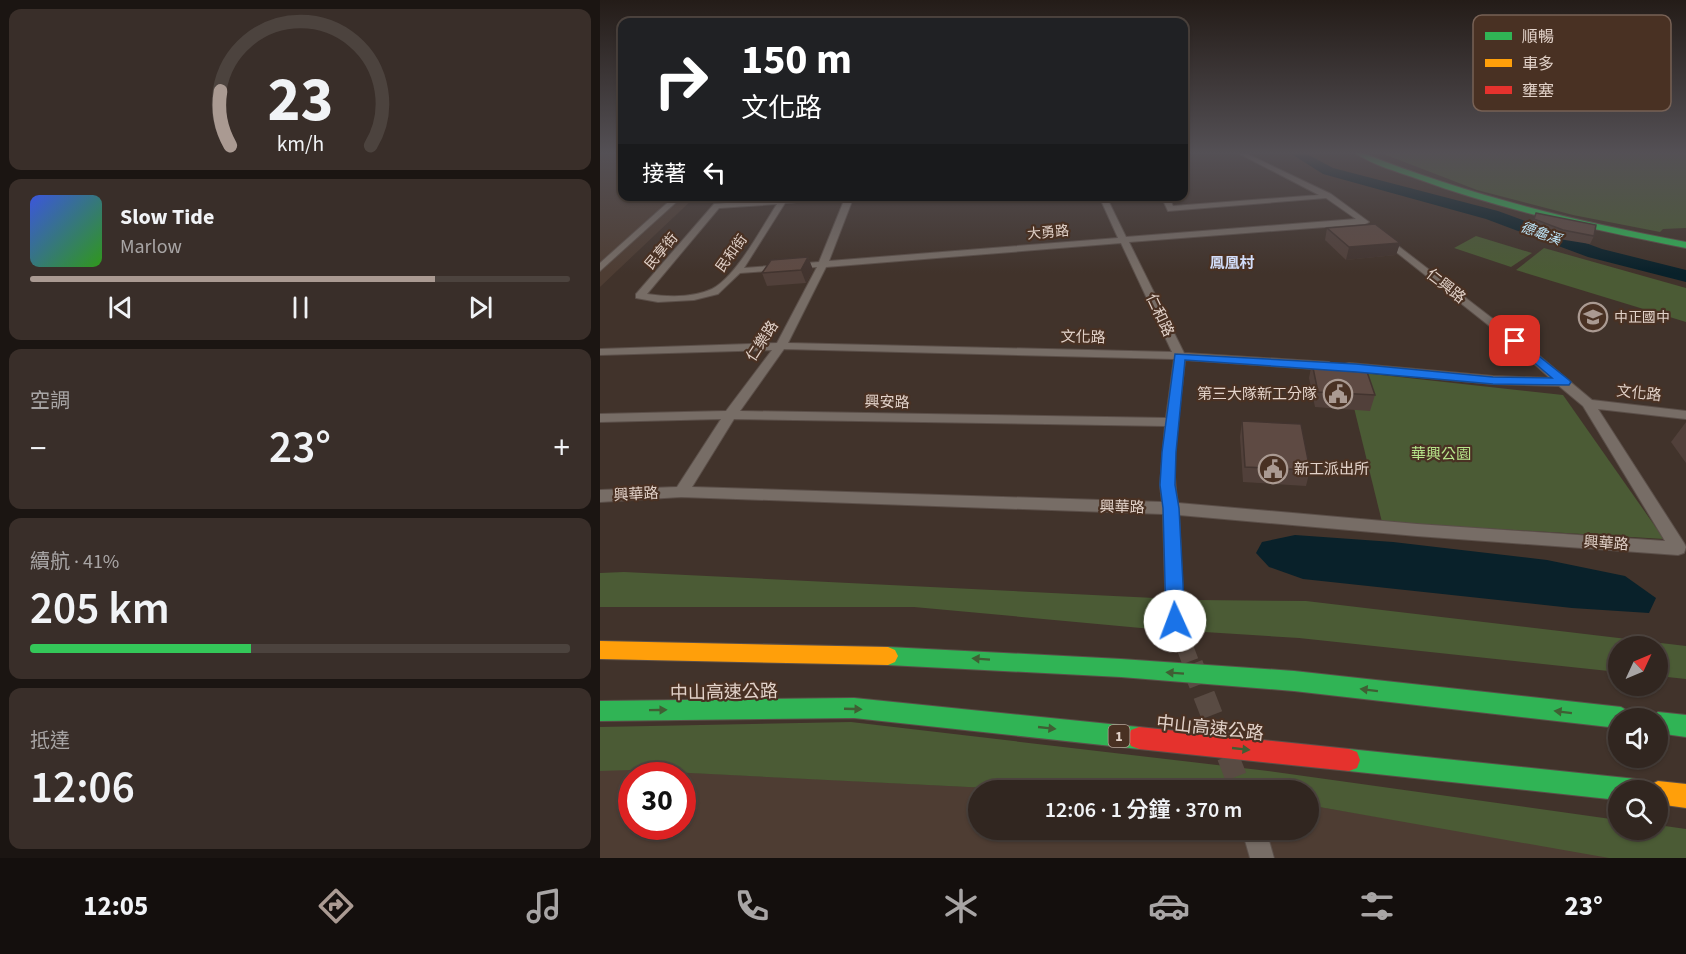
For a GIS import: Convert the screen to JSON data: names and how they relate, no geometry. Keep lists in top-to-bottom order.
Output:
{
  "streets": {
    "main road": ["中山高速公路", "1"],
    "street": [
      "大勇路",
      "民享街",
      "民和街",
      "仁興路",
      "仁和路",
      "文化路",
      "仁樂路",
      "興安路",
      "興華路"
    ]
  },
  "crossings": [
    ["大勇路", "民和街"],
    ["大勇路", "仁興路"],
    ["大勇路", "仁和路"],
    ["大勇路", "仁樂路"],
    ["民享街", "民和街"],
    ["仁興路", "文化路"],
    ["仁興路", "興華路"],
    ["仁和路", "文化路"],
    ["文化路", "仁樂路"],
    ["仁樂路", "興安路"],
    ["仁樂路", "興華路"]
  ],
  "districts": ["鳳凰村"],
  "water": ["德龜溪"],
  "parks": ["華興公園"],
  "places": {
    "school or university": ["中正國中"],
    "public building": ["第三大隊新工分隊", "新工派出所"]
  },
  "legend": ["順暢", "車多", "壅塞"],
  "north": "top right",
  "page": {
    "turn": ["150 m", "文化路"],
    "then": "接著",
    "song": ["Slow Tide", "Marlow"],
    "tile": [
      "空調",
      ["續航 · 41%", "205 km"],
      ["抵達", "12:06"]
    ],
    "heat": ["−", "23°", "+"],
    "limit": "30",
    "trip": "12:06 · 1 分鐘 · 370 m",
    "tabs": ["12:05", "23°"],
    "gauge": ["23", "km/h"]
  }
}
